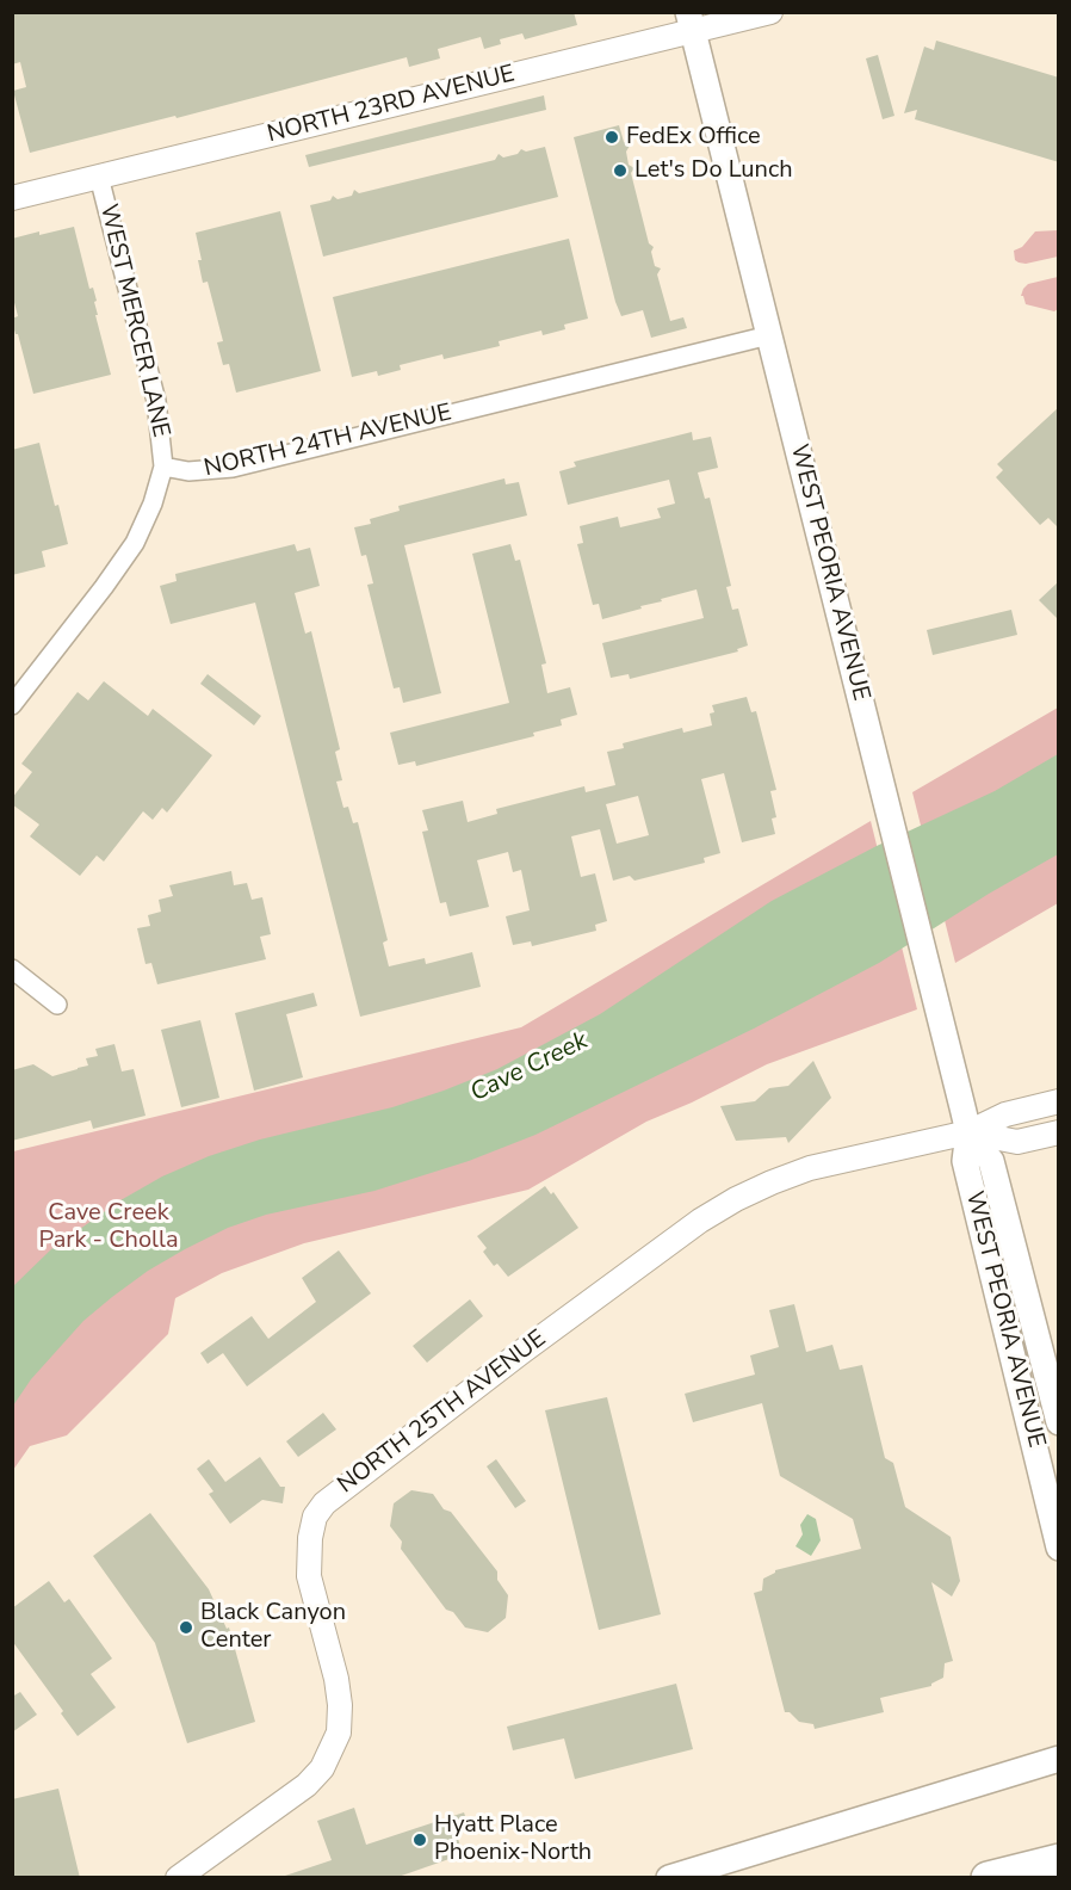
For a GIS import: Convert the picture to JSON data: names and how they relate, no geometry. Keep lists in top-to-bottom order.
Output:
{
  "streets": {
    "main road": ["WEST PEORIA AVENUE"],
    "street": [
      "NORTH 23RD AVENUE",
      "WEST MERCER LANE",
      "NORTH 24TH AVENUE",
      "NORTH 25TH AVENUE"
    ]
  },
  "crossings": [
    ["NORTH 23RD AVENUE", "WEST MERCER LANE"],
    ["NORTH 23RD AVENUE", "WEST PEORIA AVENUE"],
    ["WEST MERCER LANE", "NORTH 24TH AVENUE"],
    ["NORTH 24TH AVENUE", "WEST PEORIA AVENUE"],
    ["WEST PEORIA AVENUE", "NORTH 25TH AVENUE"]
  ],
  "water": ["Cave Creek"],
  "parks": ["Cave Creek Park - Cholla"],
  "places": [
    "FedEx Office",
    "Let's Do Lunch",
    "Black Canyon Center",
    "Hyatt Place Phoenix-North"
  ]
}
